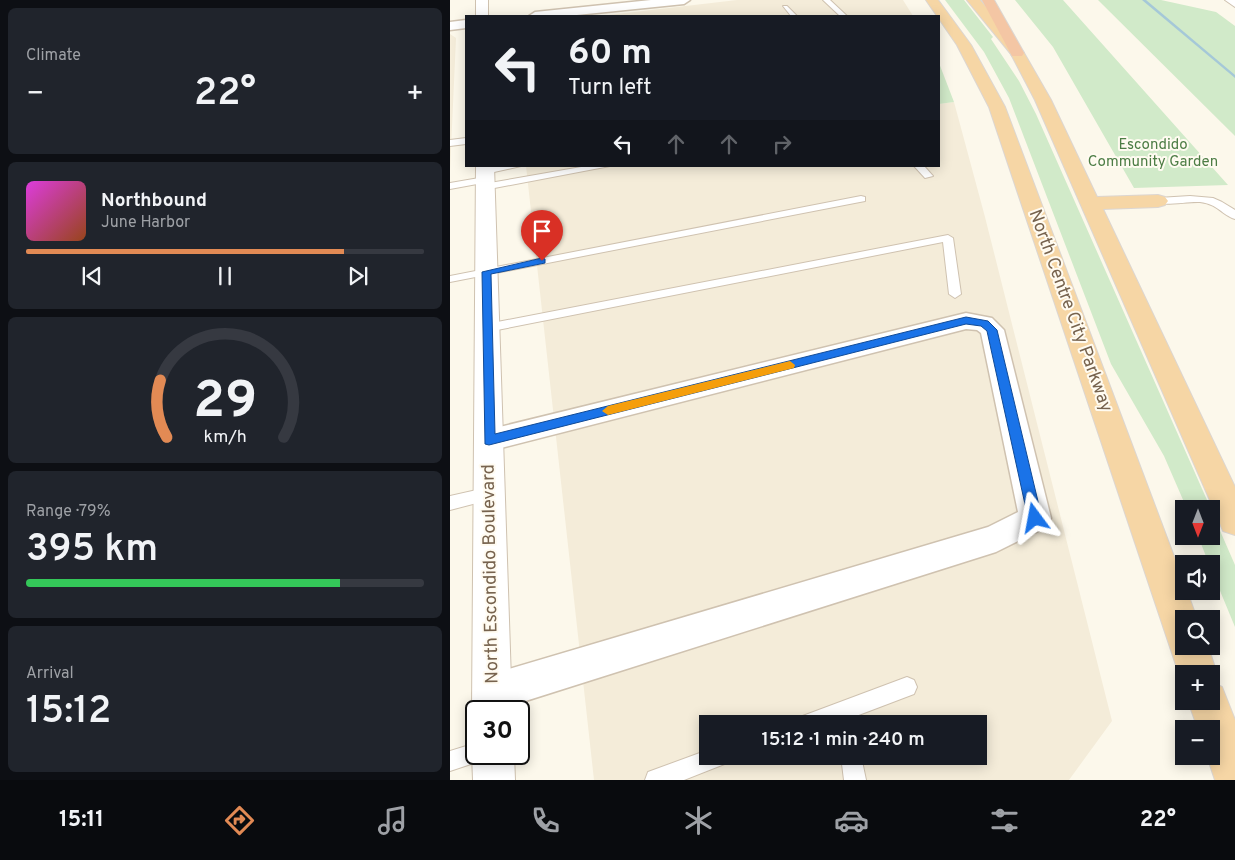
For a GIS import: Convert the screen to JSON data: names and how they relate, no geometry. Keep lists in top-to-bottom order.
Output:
{
  "streets": {
    "highway": ["North Centre City Parkway"],
    "street": ["North Escondido Boulevard"]
  },
  "parks": ["Escondido Community Garden"],
  "north": "bottom",
  "page": {
    "tile": [
      "Climate",
      ["Range · 79%", "395 km"],
      ["Arrival", "15:12"]
    ],
    "turn": ["60 m", "Turn left"],
    "heat": ["−", "22°", "+"],
    "song": ["Northbound", "June Harbor"],
    "map_buttons": ["+", "−"],
    "limit": "30",
    "trip": "15:12 · 1 min · 240 m",
    "tabs": ["15:11", "22°"],
    "gauge": ["29", "km/h"]
  }
}
